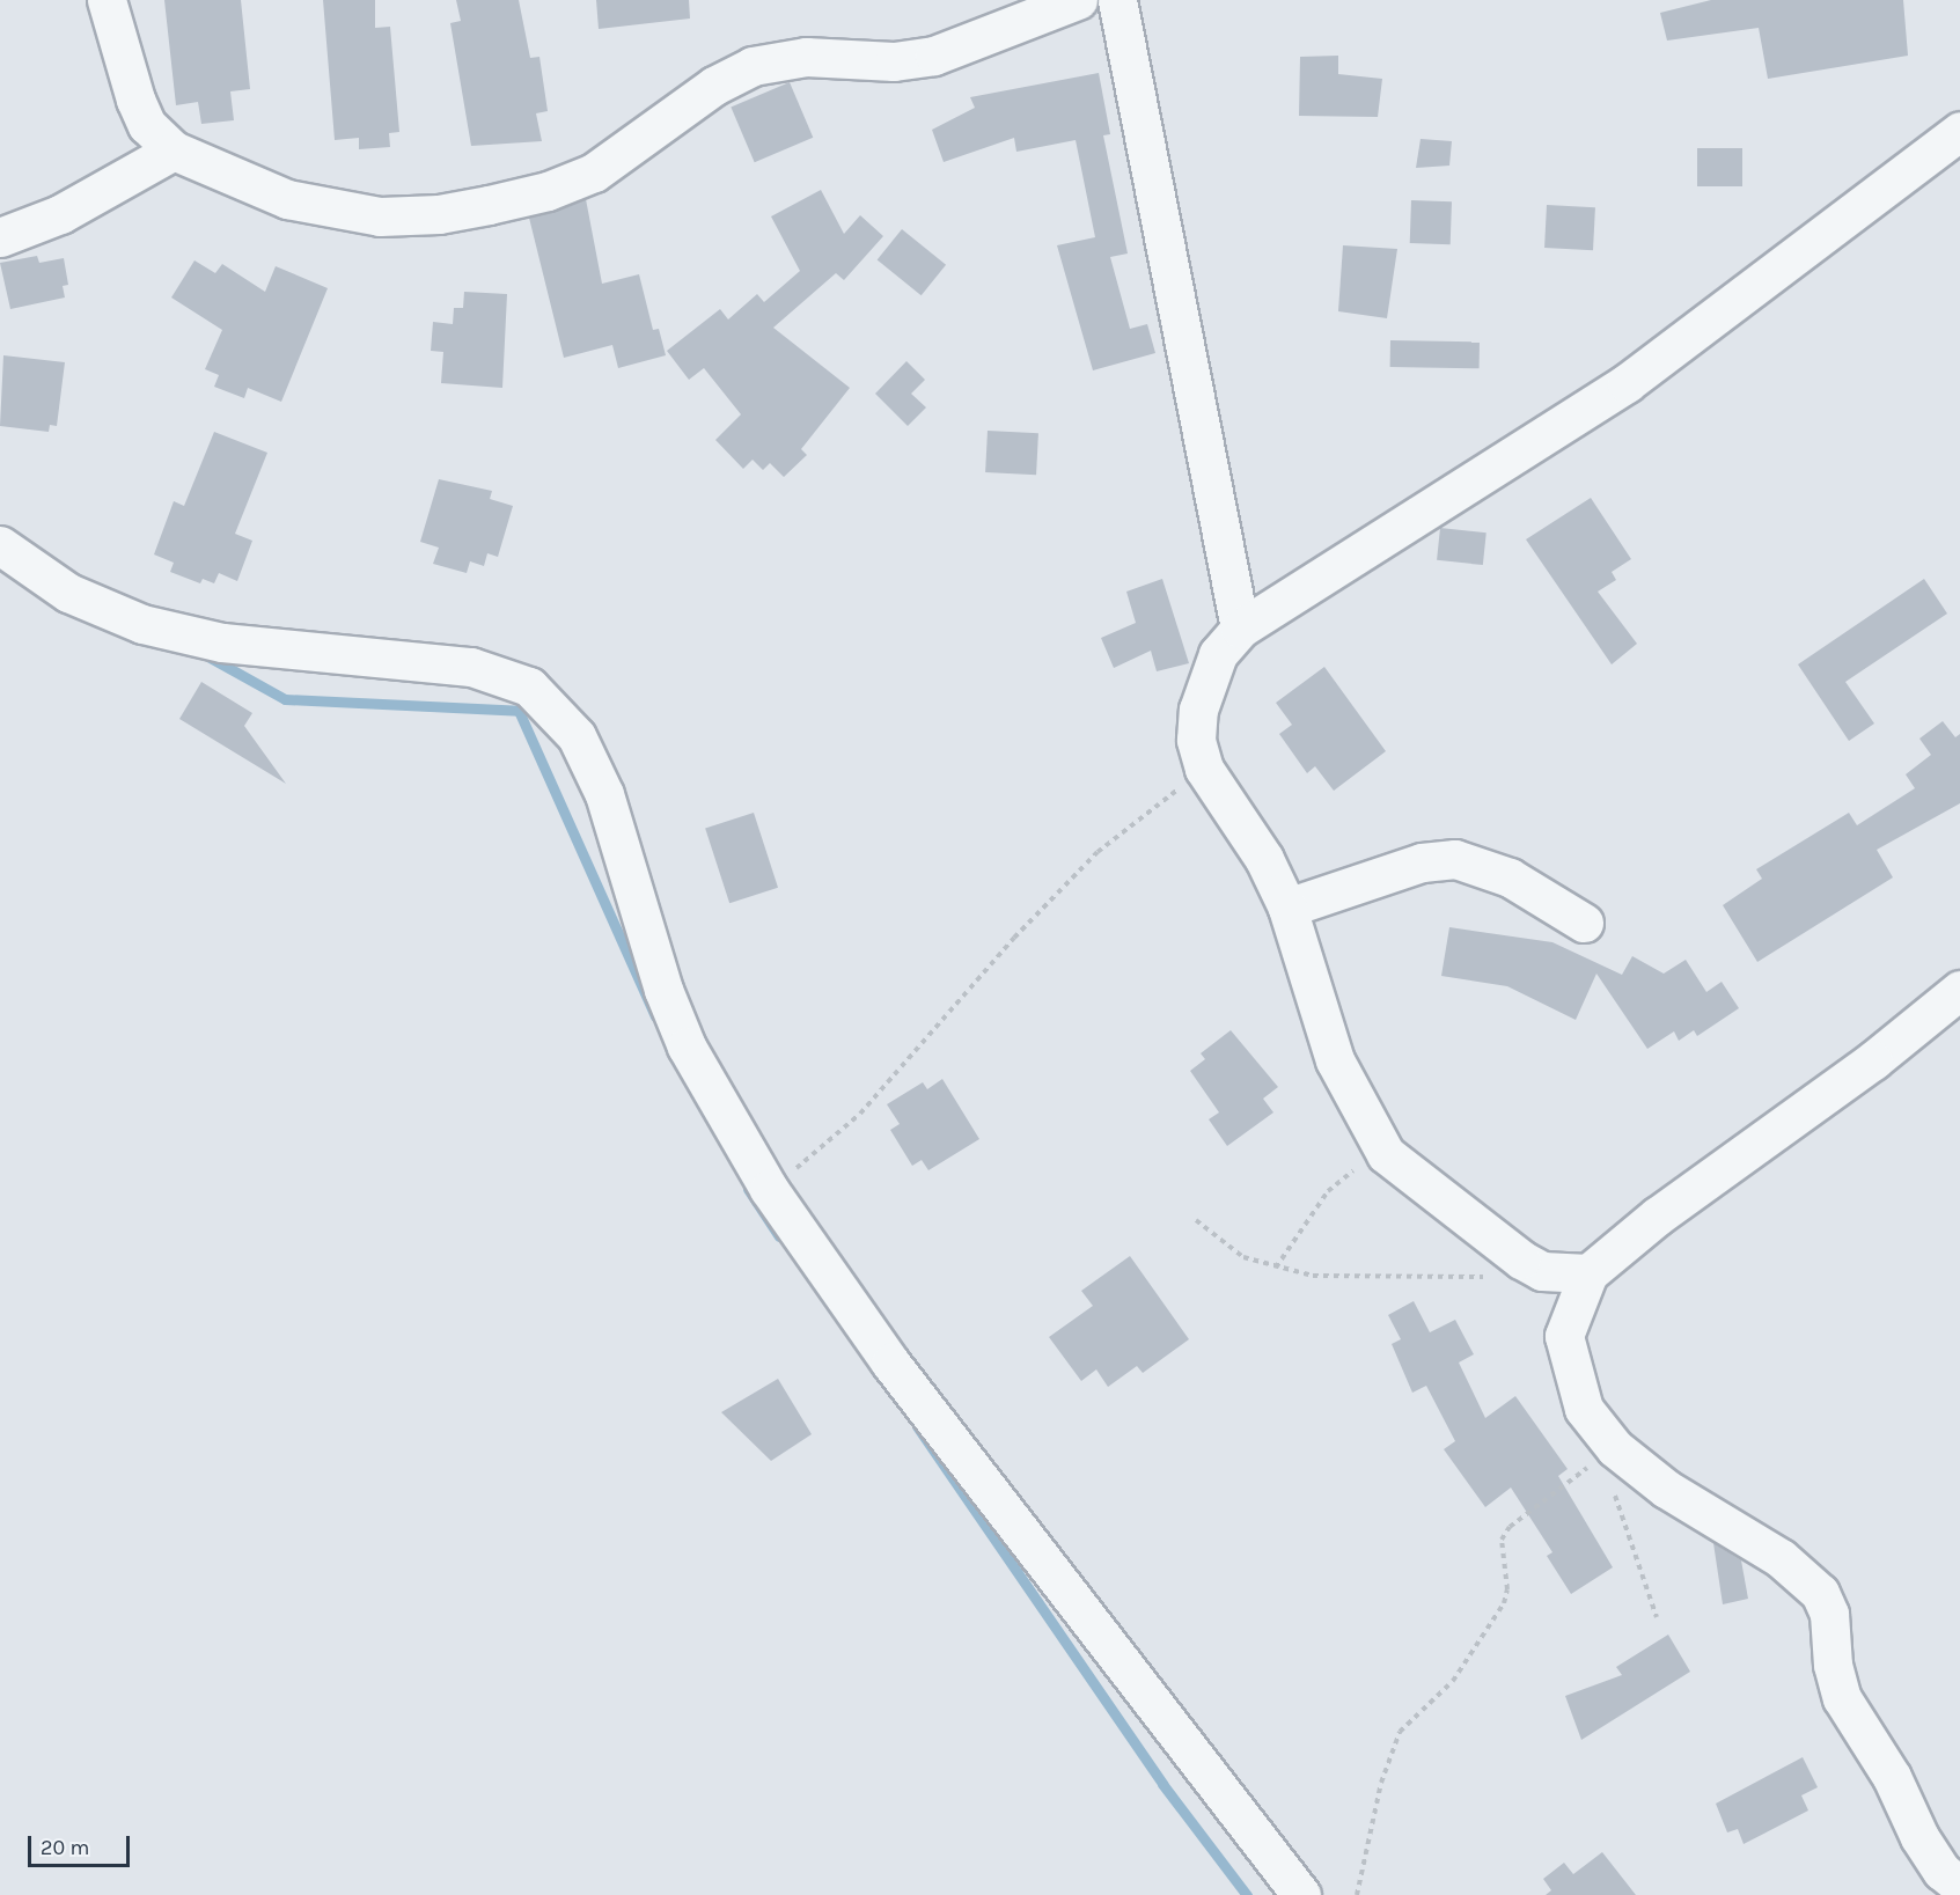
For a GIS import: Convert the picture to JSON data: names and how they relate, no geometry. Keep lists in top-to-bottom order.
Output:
{
  "scale_bar": "20 m"
}
